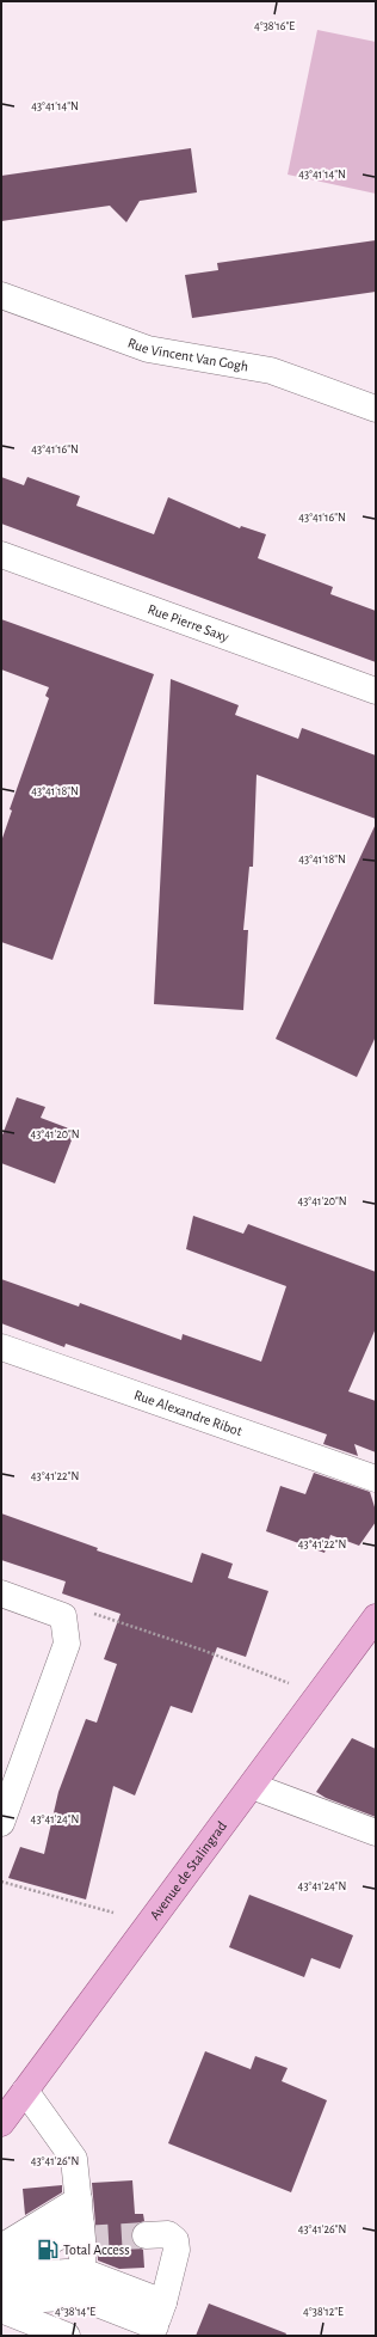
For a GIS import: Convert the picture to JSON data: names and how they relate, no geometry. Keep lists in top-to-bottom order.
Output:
{
  "streets": {
    "main road": ["Avenue de Stalingrad"],
    "street": ["Rue Vincent Van Gogh", "Rue Pierre Saxy", "Rue Alexandre Ribot"]
  },
  "places": {
    "fuel station": ["Total Access"]
  },
  "coordinates": [
    "4°38'16\"E",
    "43°41'14\"N",
    "43°41'16\"N",
    "43°41'18\"N",
    "43°41'20\"N",
    "43°41'22\"N",
    "43°41'24\"N",
    "43°41'26\"N",
    "4°38'14\"E",
    "4°38'12\"E"
  ]
}
